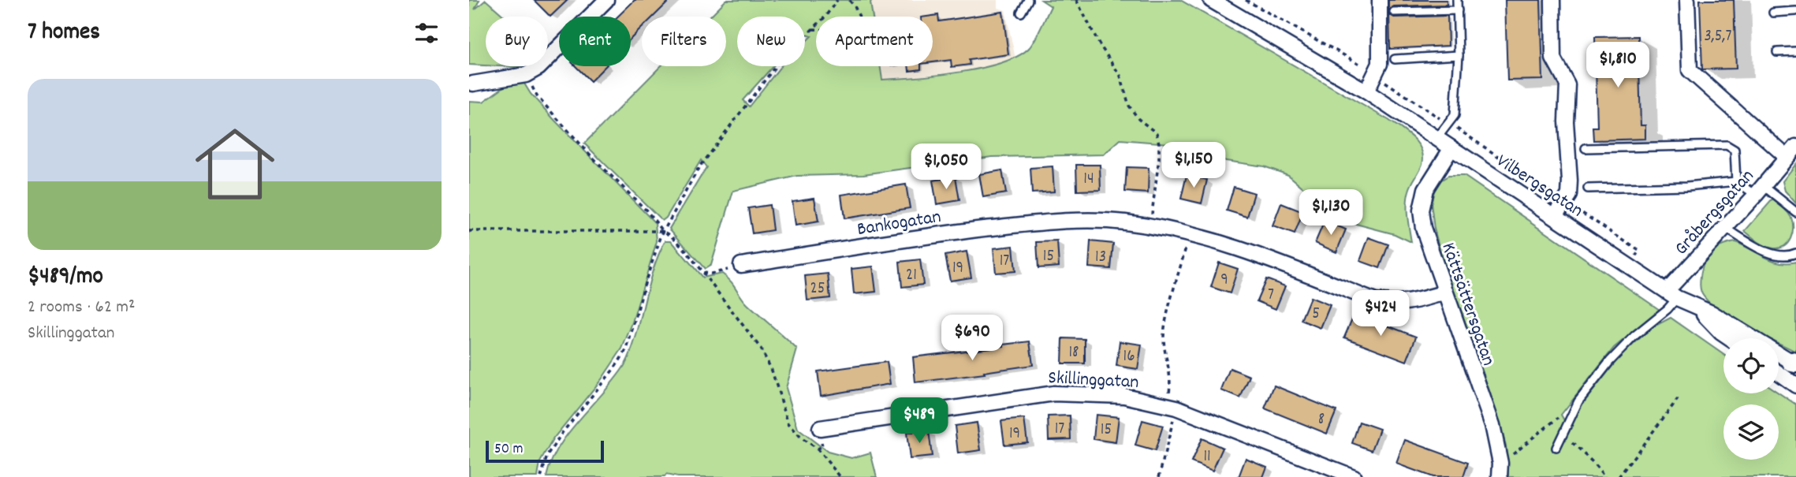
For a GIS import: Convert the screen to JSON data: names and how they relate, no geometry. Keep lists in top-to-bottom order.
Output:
{
  "streets": {
    "street": [
      "Vilbergsgatan",
      "Gråbergsgatan",
      "Bankogatan",
      "Kättsättersgatan",
      "Skillinggatan"
    ]
  },
  "crossings": [
    ["Vilbergsgatan", "Gråbergsgatan"],
    ["Vilbergsgatan", "Kättsättersgatan"],
    ["Bankogatan", "Kättsättersgatan"]
  ],
  "house_numbers": [
    "3,5,7",
    "14",
    "15",
    "13",
    "17",
    "19",
    "21",
    "9",
    "25",
    "7",
    "5",
    "18",
    "16",
    "8",
    "17",
    "15",
    "19",
    "11"
  ],
  "scale_bar": "50 m",
  "page": {
    "heading": "7 homes",
    "chip": [
      "Buy",
      "Rent",
      "Filters",
      "New",
      "Apartment"
    ],
    "price": [
      "$1,810",
      "$1,150",
      "$1,050",
      "$1,130",
      "$424",
      "$690",
      "$489"
    ],
    "list": [
      {
        "name": "$489/mo",
        "note": "2 rooms · 62 m² · Skillinggatan"
      }
    ],
    "scale": "50 m"
  }
}
